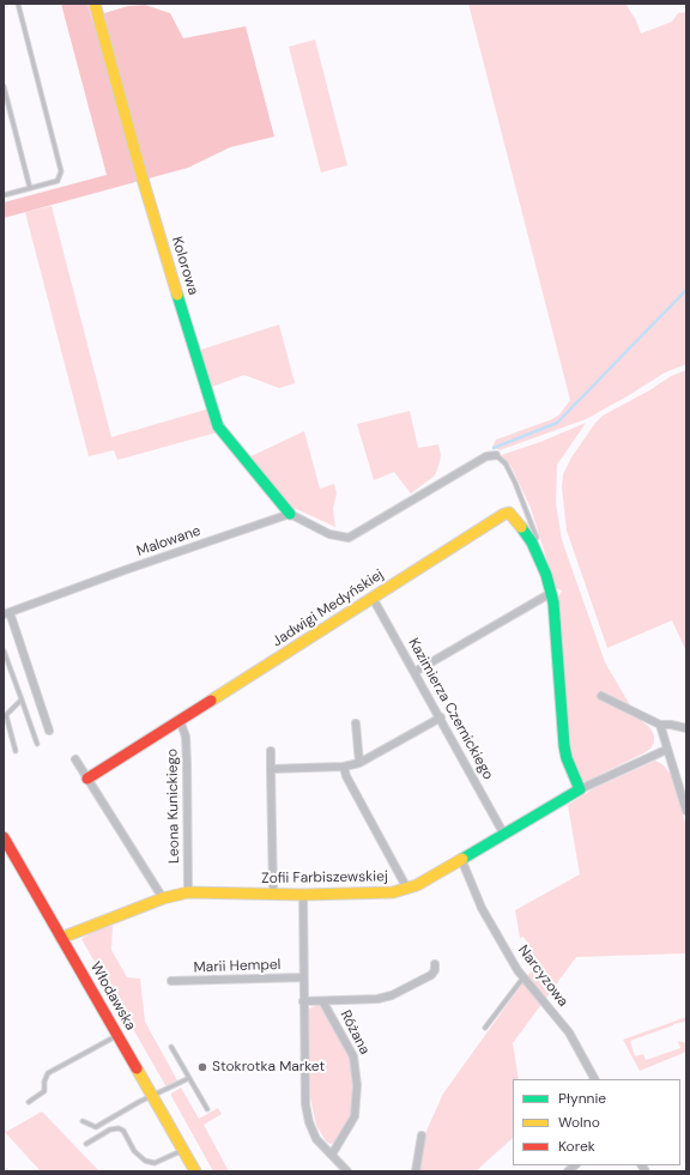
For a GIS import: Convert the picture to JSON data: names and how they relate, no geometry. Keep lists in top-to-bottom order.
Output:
{
  "streets": {
    "street": [
      "Kolorowa",
      "Malowane",
      "Jadwigi Medyńskiej",
      "Kazimierza Czernickiego",
      "Leona Kunickiego",
      "Zofii Farbiszewskiej",
      "Marii Hempel",
      "Narcyzowa",
      "Włodawska",
      "Różana"
    ]
  },
  "crossings": [
    ["Kolorowa", "Malowane"],
    ["Jadwigi Medyńskiej", "Kazimierza Czernickiego"],
    ["Jadwigi Medyńskiej", "Leona Kunickiego"],
    ["Jadwigi Medyńskiej", "Zofii Farbiszewskiej"],
    ["Kazimierza Czernickiego", "Zofii Farbiszewskiej"],
    ["Leona Kunickiego", "Zofii Farbiszewskiej"],
    ["Zofii Farbiszewskiej", "Narcyzowa"],
    ["Zofii Farbiszewskiej", "Włodawska"]
  ],
  "places": ["Stokrotka Market"],
  "legend": ["Płynnie", "Wolno", "Korek"]
}
